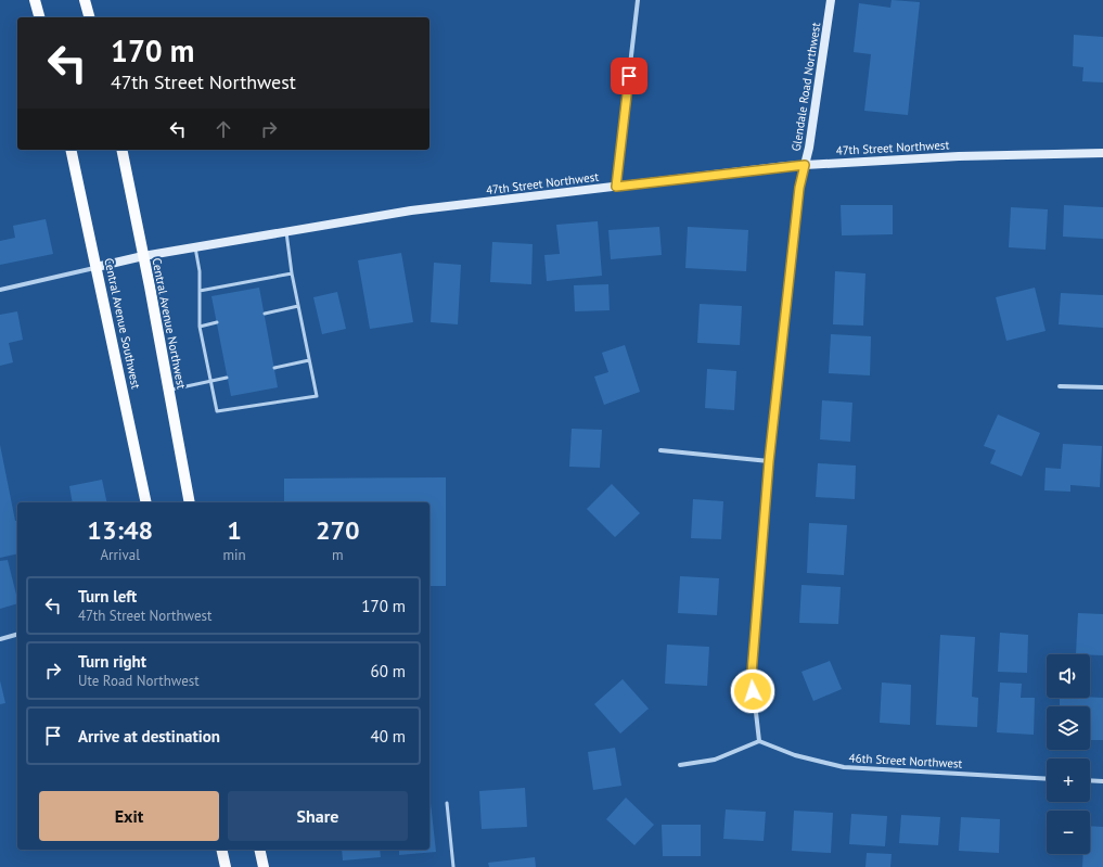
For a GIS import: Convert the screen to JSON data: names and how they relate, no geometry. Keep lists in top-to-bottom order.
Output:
{
  "streets": {
    "main road": ["Central Avenue Southwest", "Central Avenue Northwest"],
    "street": ["Glendale Road Northwest", "47th Street Northwest", "46th Street Northwest"]
  },
  "crossings": [
    ["Glendale Road Northwest", "47th Street Northwest"],
    ["Glendale Road Northwest", "46th Street Northwest"],
    ["47th Street Northwest", "Central Avenue Southwest"],
    ["47th Street Northwest", "Central Avenue Northwest"]
  ],
  "page": {
    "turn": ["170 m", "47th Street Northwest"],
    "eta": [
      "13:48",
      "Arrival",
      "1",
      "min",
      "270",
      "m"
    ],
    "list": [
      {
        "name": "Turn left",
        "note": "47th Street Northwest",
        "value": "170 m"
      },
      {
        "name": "Turn right",
        "note": "Ute Road Northwest",
        "value": "60 m"
      },
      {
        "name": "Arrive at destination",
        "value": "40 m"
      }
    ],
    "map_buttons": ["+", "−"],
    "buttons": ["Exit", "Share"]
  }
}
